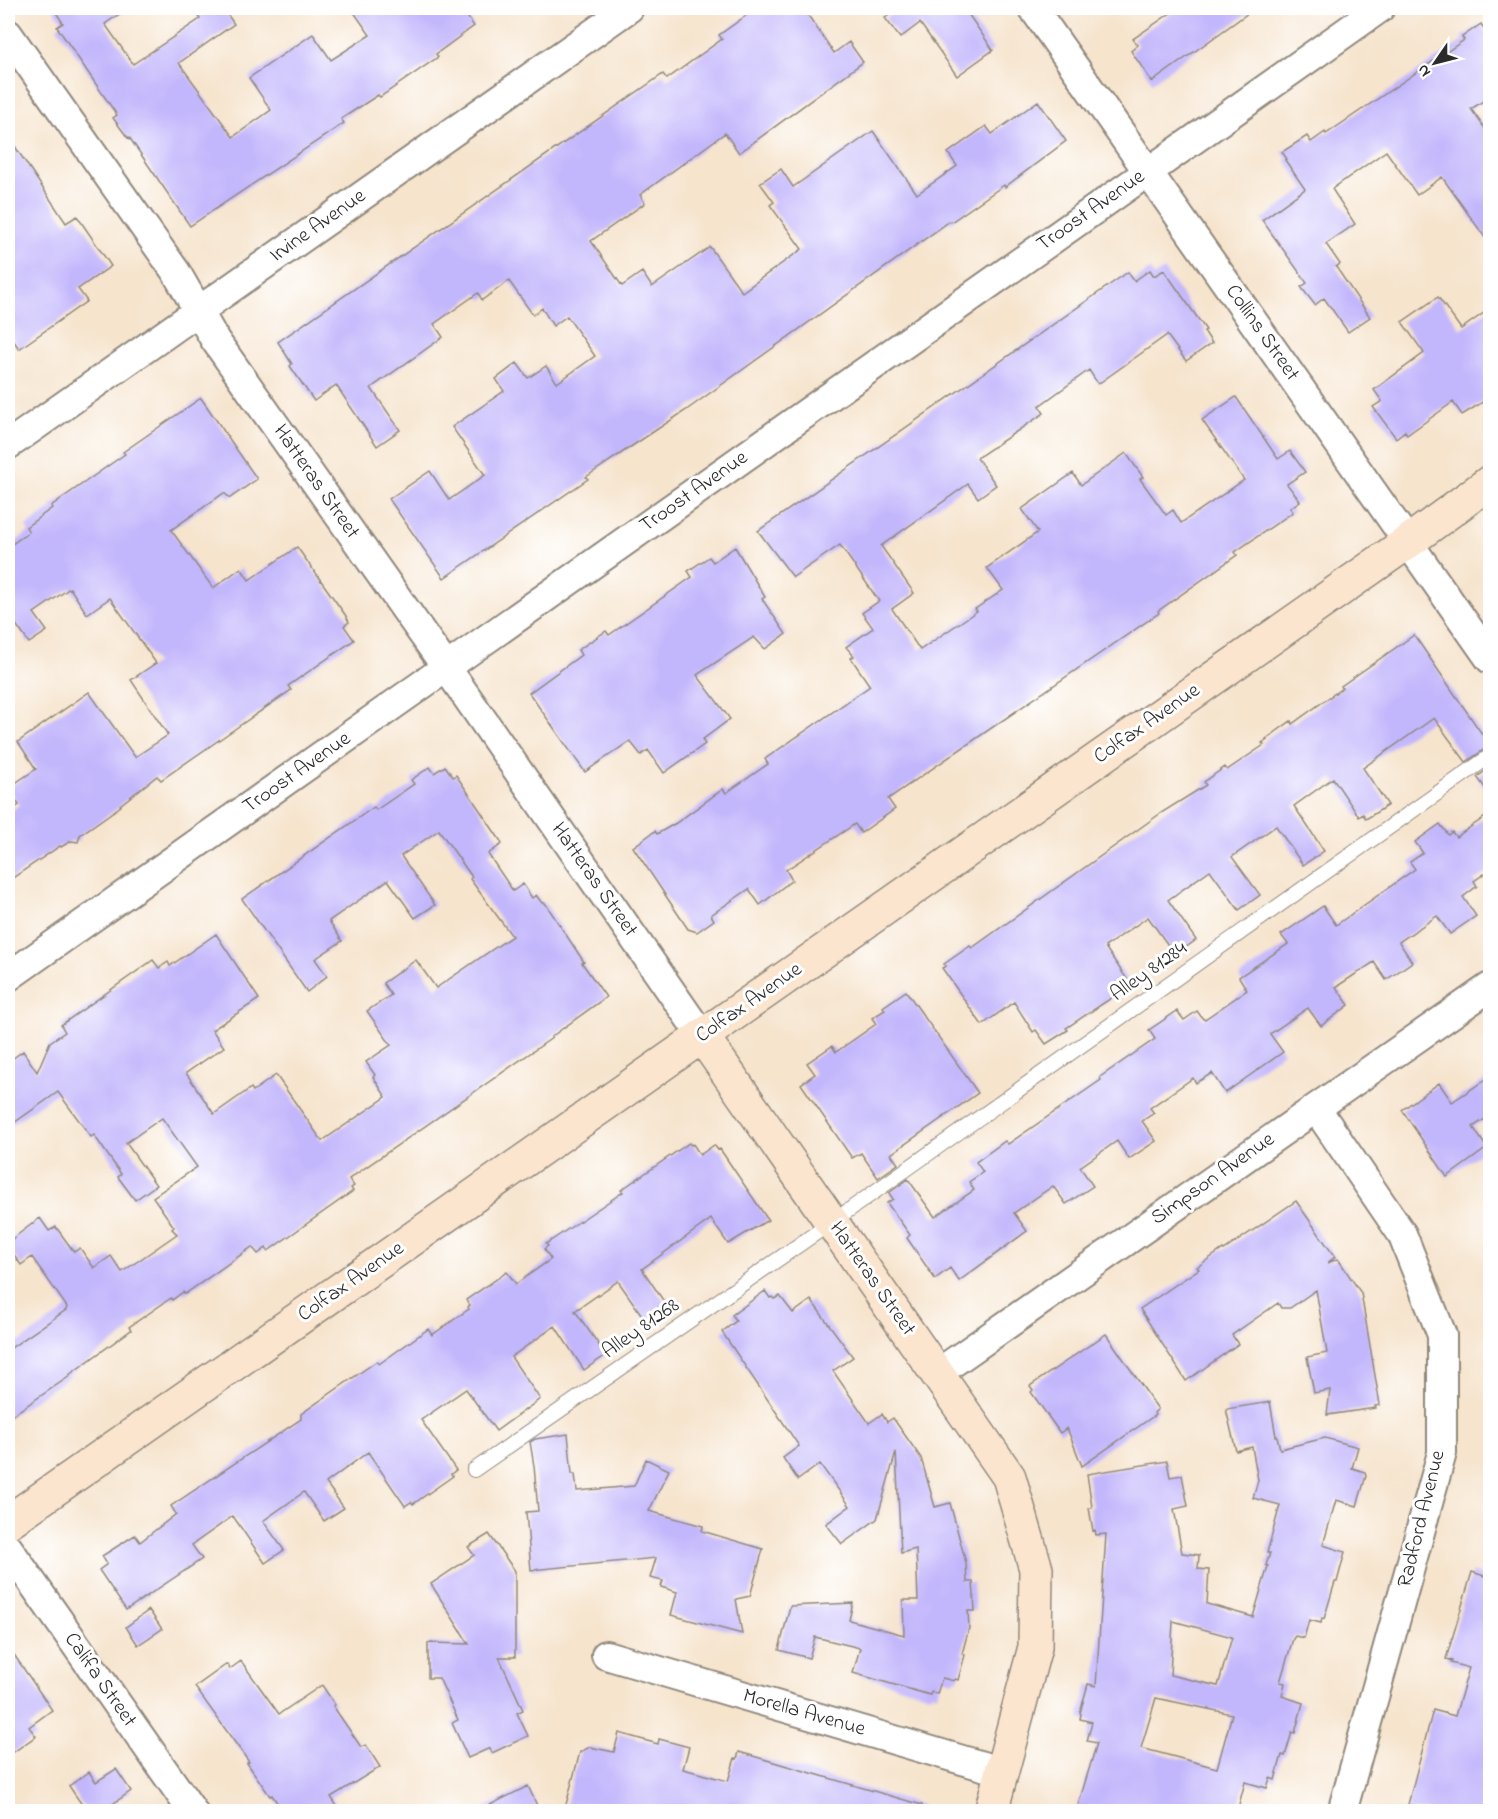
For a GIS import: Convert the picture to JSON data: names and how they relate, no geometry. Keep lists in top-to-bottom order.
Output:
{
  "streets": {
    "main road": ["Hatteras Street", "Colfax Avenue"],
    "street": [
      "Troost Avenue",
      "Irvine Avenue",
      "Collins Street",
      "Simpson Avenue",
      "Radford Avenue",
      "Califa Street",
      "Morella Avenue"
    ],
    "lane": ["Alley 81284", "Alley 81268"]
  },
  "crossings": [
    ["Troost Avenue", "Collins Street"],
    ["Troost Avenue", "Hatteras Street"],
    ["Irvine Avenue", "Hatteras Street"],
    ["Collins Street", "Colfax Avenue"],
    ["Hatteras Street", "Colfax Avenue"],
    ["Hatteras Street", "Alley 81284"],
    ["Hatteras Street", "Simpson Avenue"],
    ["Hatteras Street", "Alley 81268"],
    ["Hatteras Street", "Morella Avenue"],
    ["Alley 81284", "Alley 81268"],
    ["Simpson Avenue", "Radford Avenue"]
  ],
  "north": "bottom left"
}
